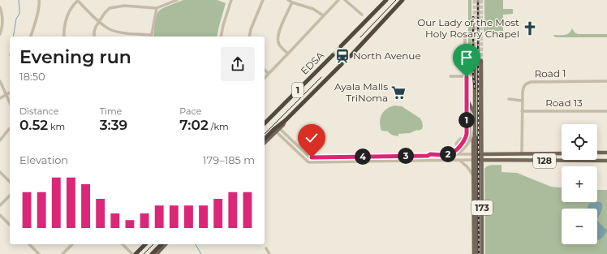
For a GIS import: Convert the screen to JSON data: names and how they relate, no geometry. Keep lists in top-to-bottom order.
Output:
{
  "streets": {
    "highway": ["EDSA", "1"],
    "main road": ["128", "173"],
    "street": ["Road 1", "Road 13"]
  },
  "crossings": [
    ["Road 1", "Road 13"],
    ["Road 1", "128"],
    ["128", "173"]
  ],
  "places": {
    "church": ["Our Lady of the Most Holy Rosary Chapel"],
    "station": ["North Avenue"],
    "supermarket": ["Ayala Malls TriNoma"]
  },
  "page": {
    "heading": ["Evening run", "18:50"],
    "stats": [
      ["Distance", "0.52 km"],
      ["Time", "3:39"],
      ["Pace", "7:02 /km"]
    ],
    "pins": [
      "1",
      "2",
      "3",
      "4"
    ],
    "map_buttons": ["+", "−"],
    "chart": ["Elevation", "179–185 m"]
  }
}
